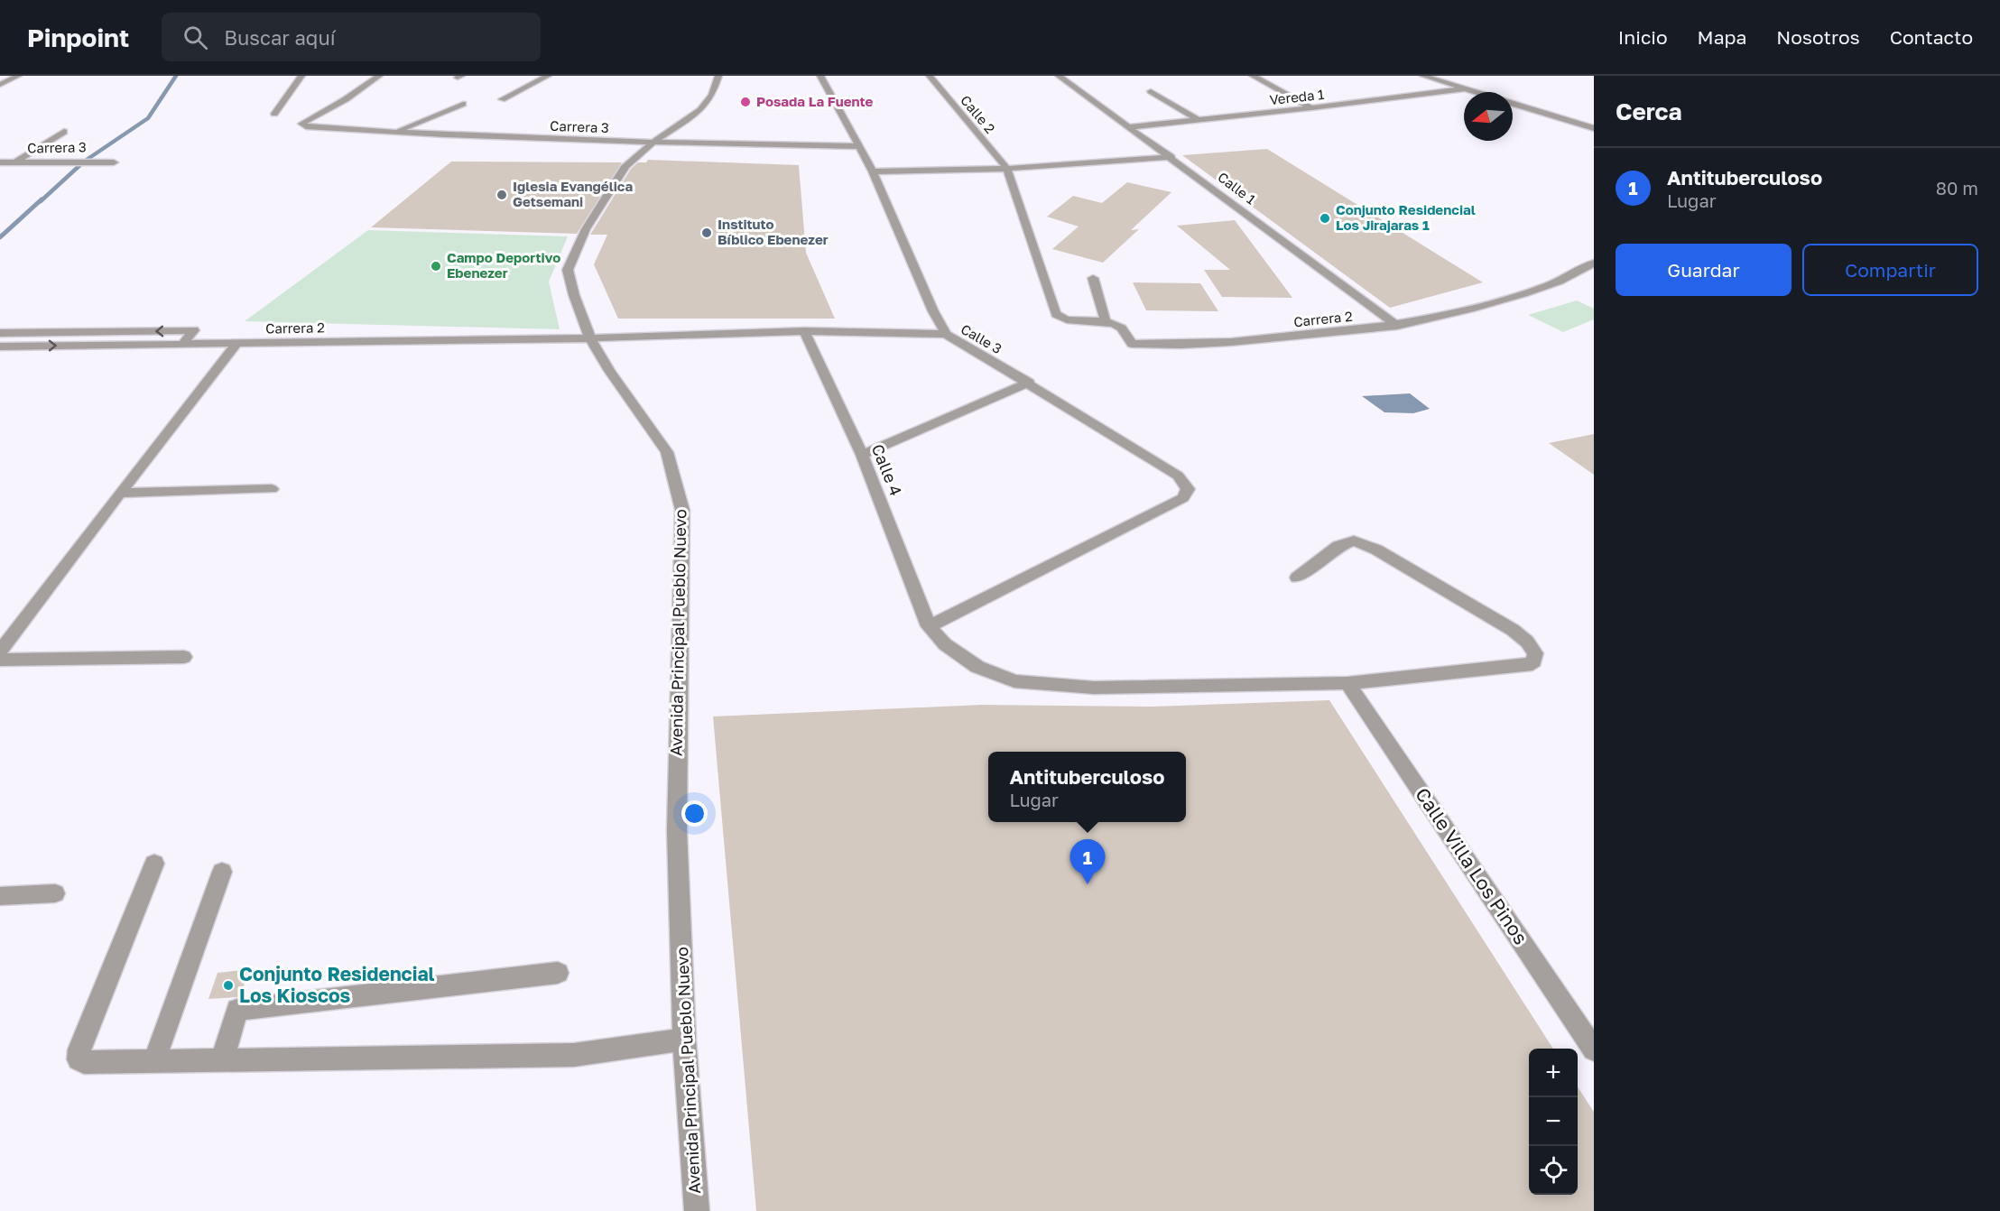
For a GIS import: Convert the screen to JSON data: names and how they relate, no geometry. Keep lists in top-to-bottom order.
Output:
{
  "streets": {
    "street": [
      "Vereda 1",
      "Calle 2",
      "Carrera 3",
      "Calle 1",
      "Carrera 2",
      "Calle 3",
      "Calle 4",
      "Avenida Principal Pueblo Nuevo",
      "Calle Villa Los Pinos"
    ]
  },
  "crossings": [
    ["Vereda 1", "Calle 1"],
    ["Carrera 3", "Calle 3"],
    ["Carrera 3", "Avenida Principal Pueblo Nuevo"],
    ["Calle 1", "Carrera 2"],
    ["Carrera 2", "Calle 3"],
    ["Carrera 2", "Calle 4"],
    ["Carrera 2", "Avenida Principal Pueblo Nuevo"],
    ["Calle 3", "Calle 4"]
  ],
  "places": [
    "Posada La Fuente",
    "Iglesia Evangélica Getsemani",
    "Conjunto Residencial Los Jirajaras 1",
    "Instituto Bíblico Ebenezer",
    "Campo Deportivo Ebenezer",
    "Conjunto Residencial Los Kioscos"
  ],
  "north": "left",
  "page": {
    "header": "Pinpoint",
    "search": "Buscar aquí",
    "nav": [
      "Inicio",
      "Mapa",
      "Nosotros",
      "Contacto"
    ],
    "heading": "Cerca",
    "list": [
      {
        "mark": "1",
        "name": "Antituberculoso",
        "note": "Lugar",
        "value": "80 m"
      }
    ],
    "buttons": ["Guardar", "Compartir"],
    "popup": ["Antituberculoso", "Lugar"],
    "pins": "1",
    "map_buttons": ["+", "−"]
  }
}
